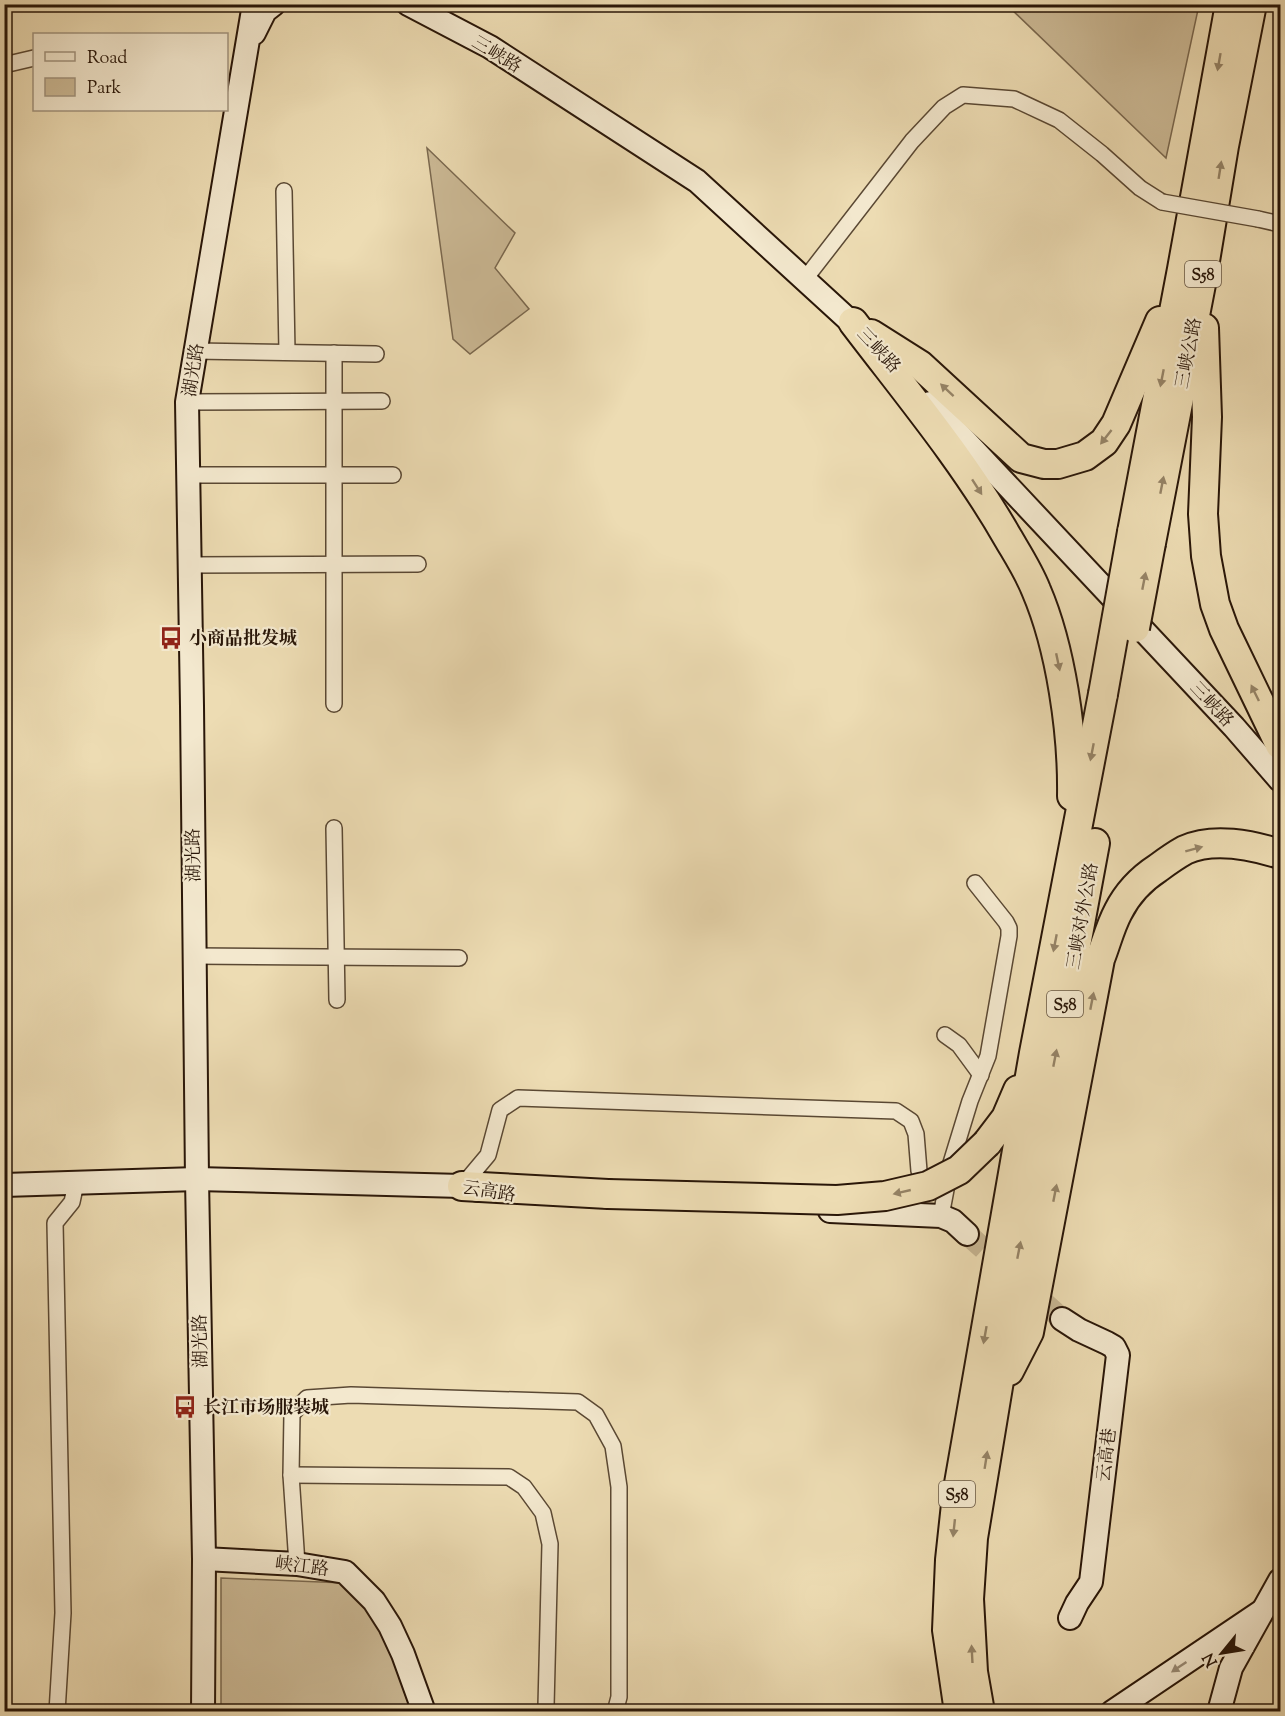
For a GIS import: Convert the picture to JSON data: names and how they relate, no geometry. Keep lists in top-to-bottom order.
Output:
{
  "streets": {
    "highway": ["S58", "三峡公路", "三峡对外公路"],
    "main road": [
      "三峡路",
      "湖光路",
      "云高路",
      "云高巷",
      "峡江路"
    ]
  },
  "crossings": [
    ["S58", "三峡对外公路"],
    ["三峡公路", "三峡对外公路"],
    ["湖光路", "云高路"],
    ["湖光路", "峡江路"]
  ],
  "places": {
    "bus stop": ["小商品批发城", "长江市场服装城"]
  },
  "legend": ["Road", "Park"],
  "north": "bottom left"
}
